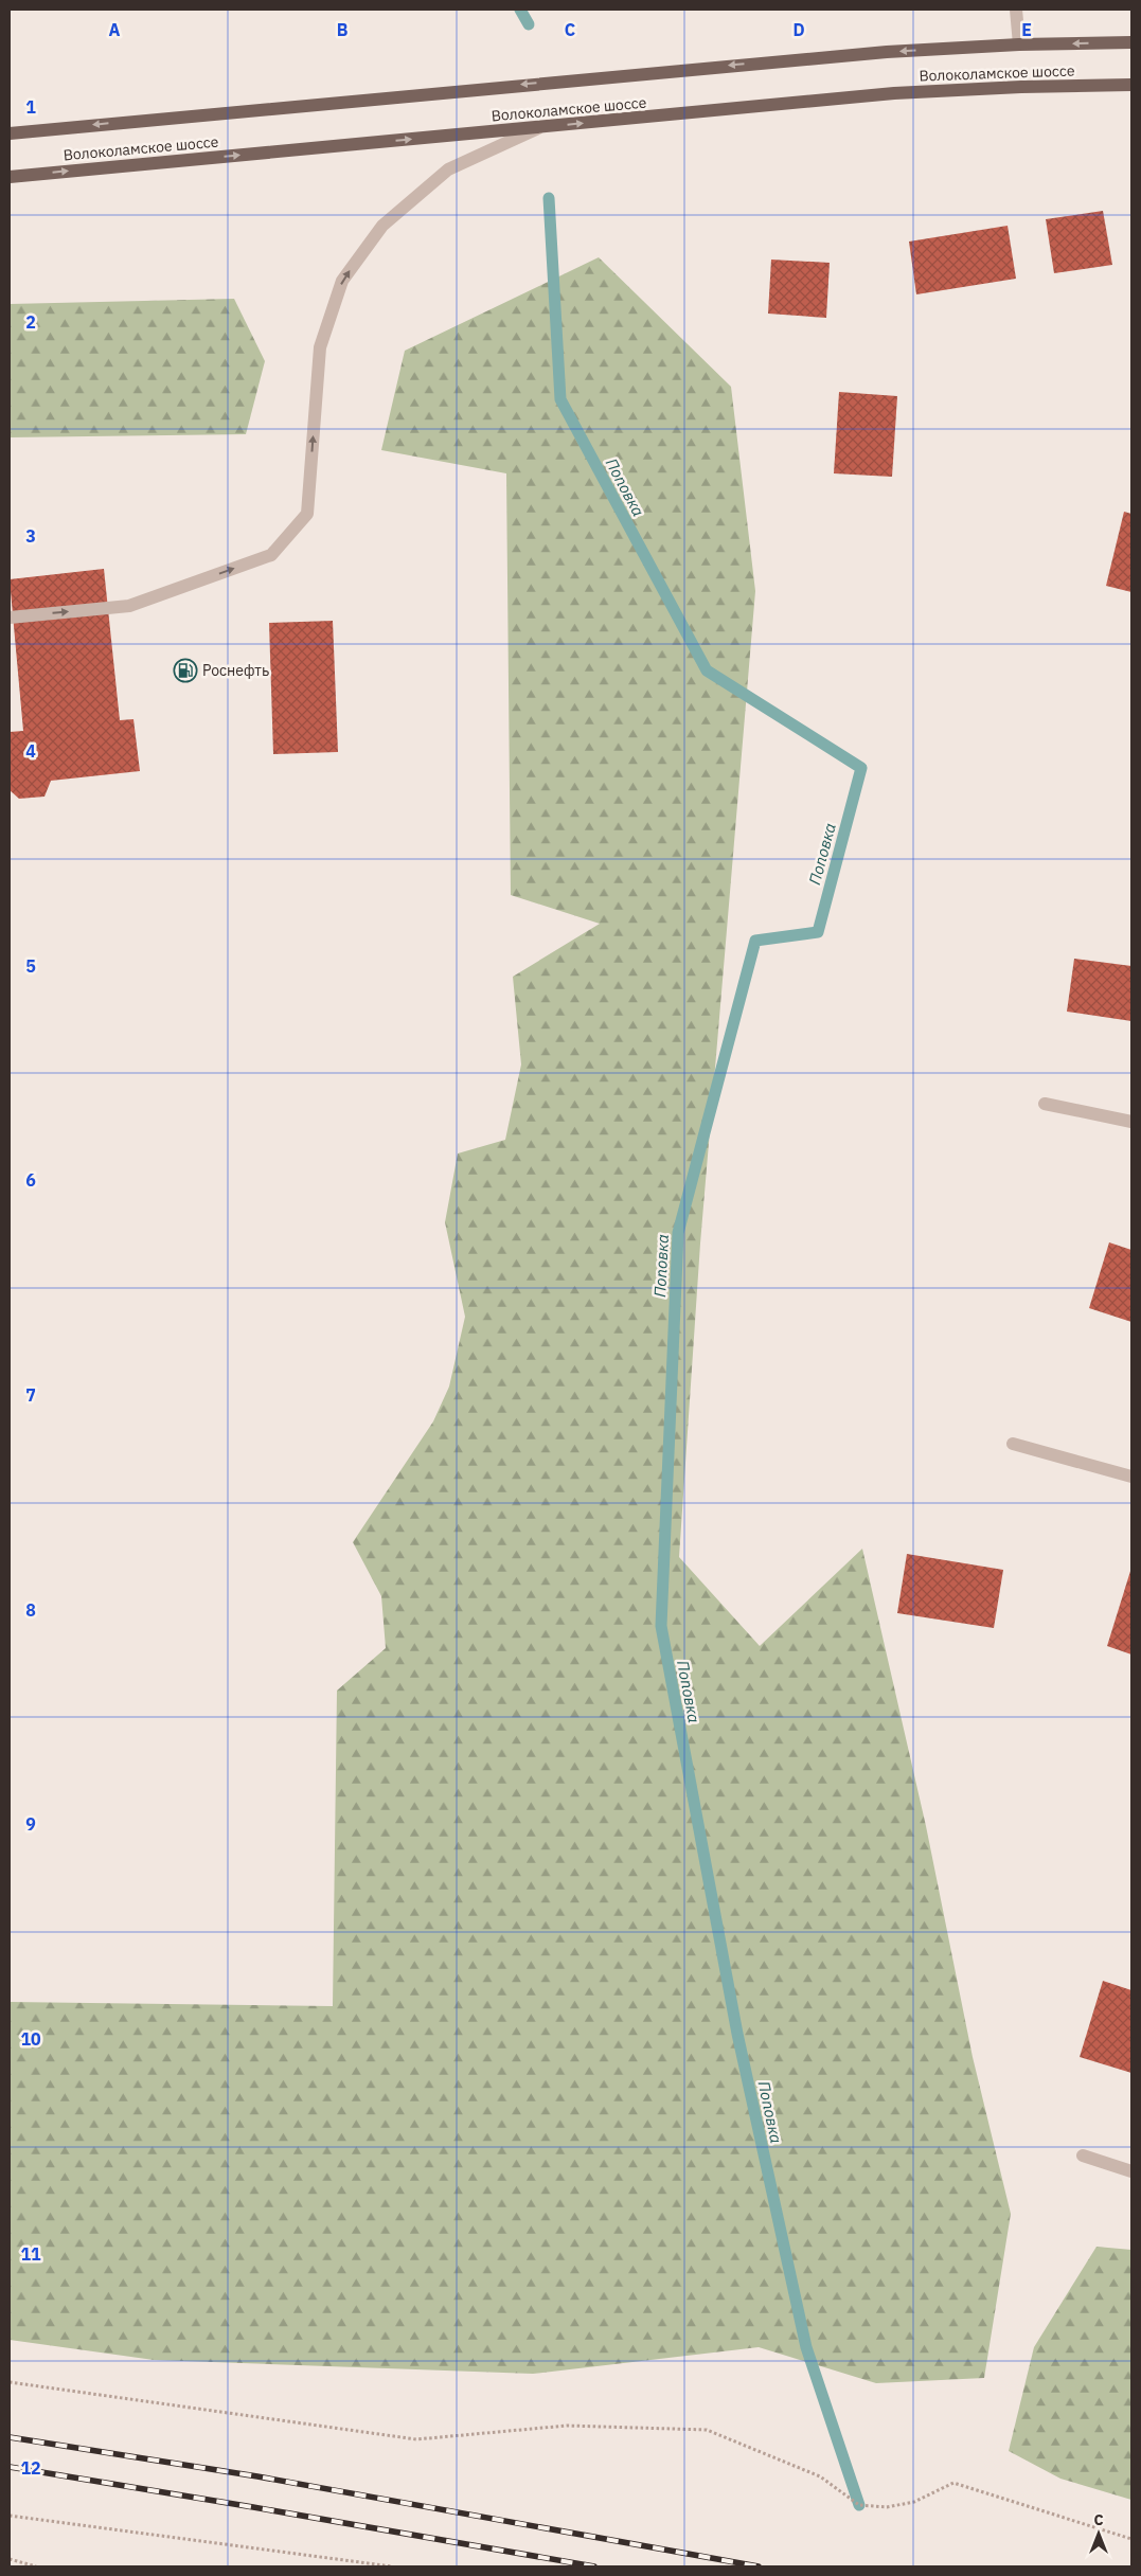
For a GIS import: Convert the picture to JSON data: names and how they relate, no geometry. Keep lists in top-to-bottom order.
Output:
{
  "streets": {
    "main road": ["Волоколамское шоссе"]
  },
  "water": ["Поповка"],
  "places": {
    "fuel station": ["Роснефть"]
  },
  "north": "top",
  "grid": {
    "columns": [
      "A",
      "B",
      "C",
      "D",
      "E"
    ],
    "rows": [
      "1",
      "2",
      "3",
      "4",
      "5",
      "6",
      "7",
      "8",
      "9",
      "10",
      "11",
      "12"
    ]
  }
}
